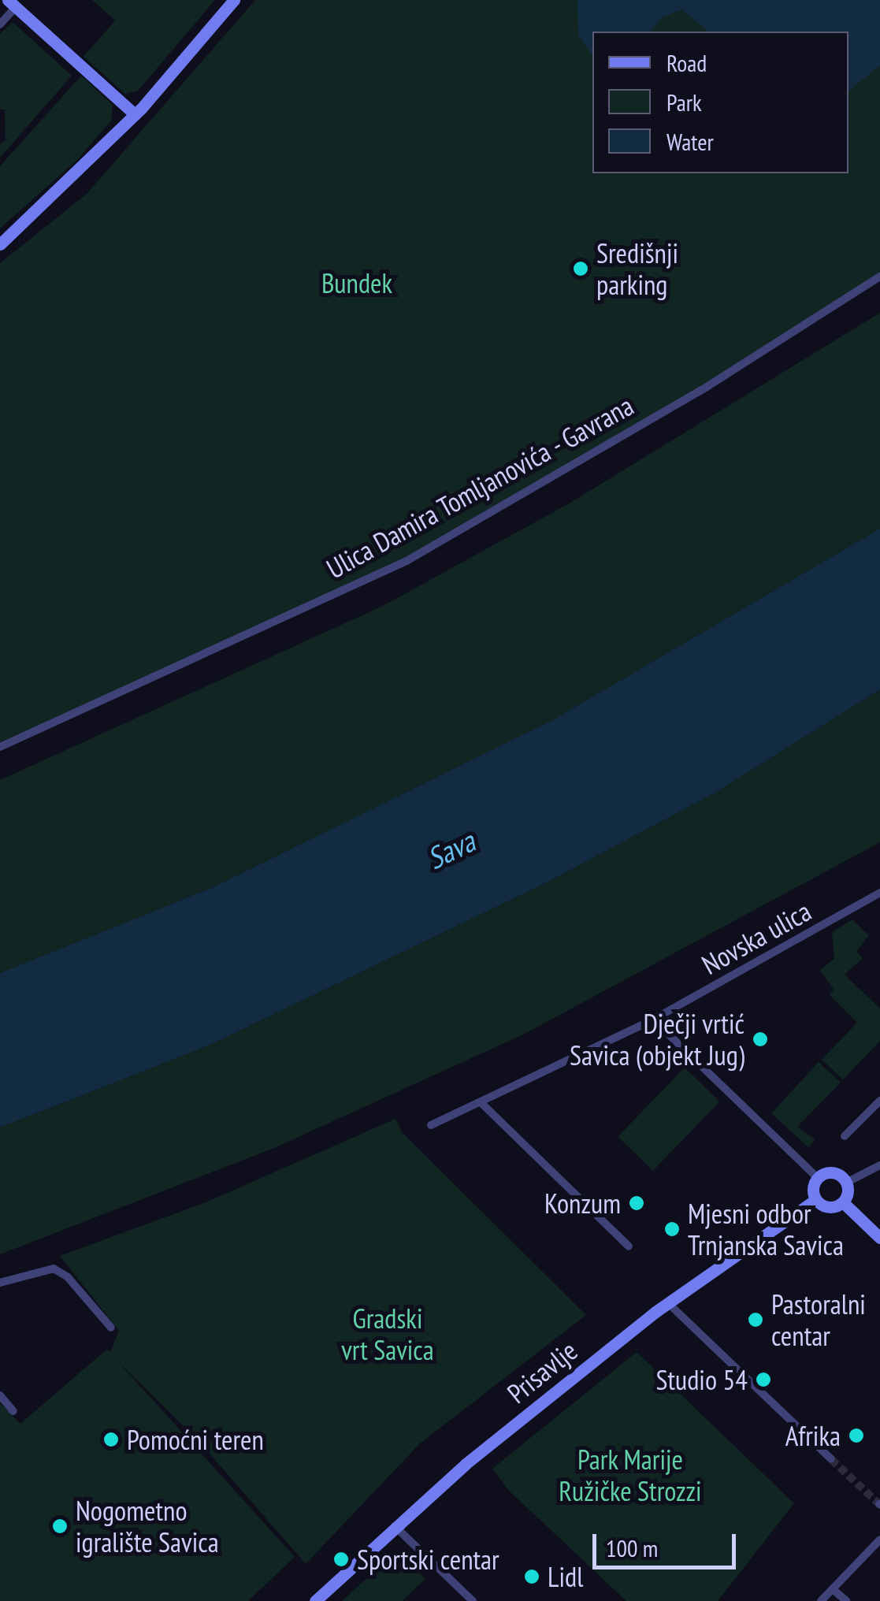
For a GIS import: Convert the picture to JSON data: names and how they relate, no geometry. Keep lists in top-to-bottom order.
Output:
{
  "streets": {
    "street": ["Ulica Damira Tomljanovića - Gavrana", "Novska ulica", "Prisavlje"]
  },
  "water": ["Sava"],
  "parks": ["Bundek", "Gradski vrt Savica", "Park Marije Ružičke Strozzi"],
  "places": [
    "Središnji parking",
    "Dječji vrtić Savica (objekt Jug)",
    "Konzum",
    "Mjesni odbor Trnjanska Savica",
    "Pastoralni centar",
    "Studio 54",
    "Afrika",
    "Pomoćni teren",
    "Nogometno igralište Savica",
    "Sportski centar",
    "Lidl"
  ],
  "legend": ["Road", "Park", "Water"],
  "scale_bar": "100 m"
}
